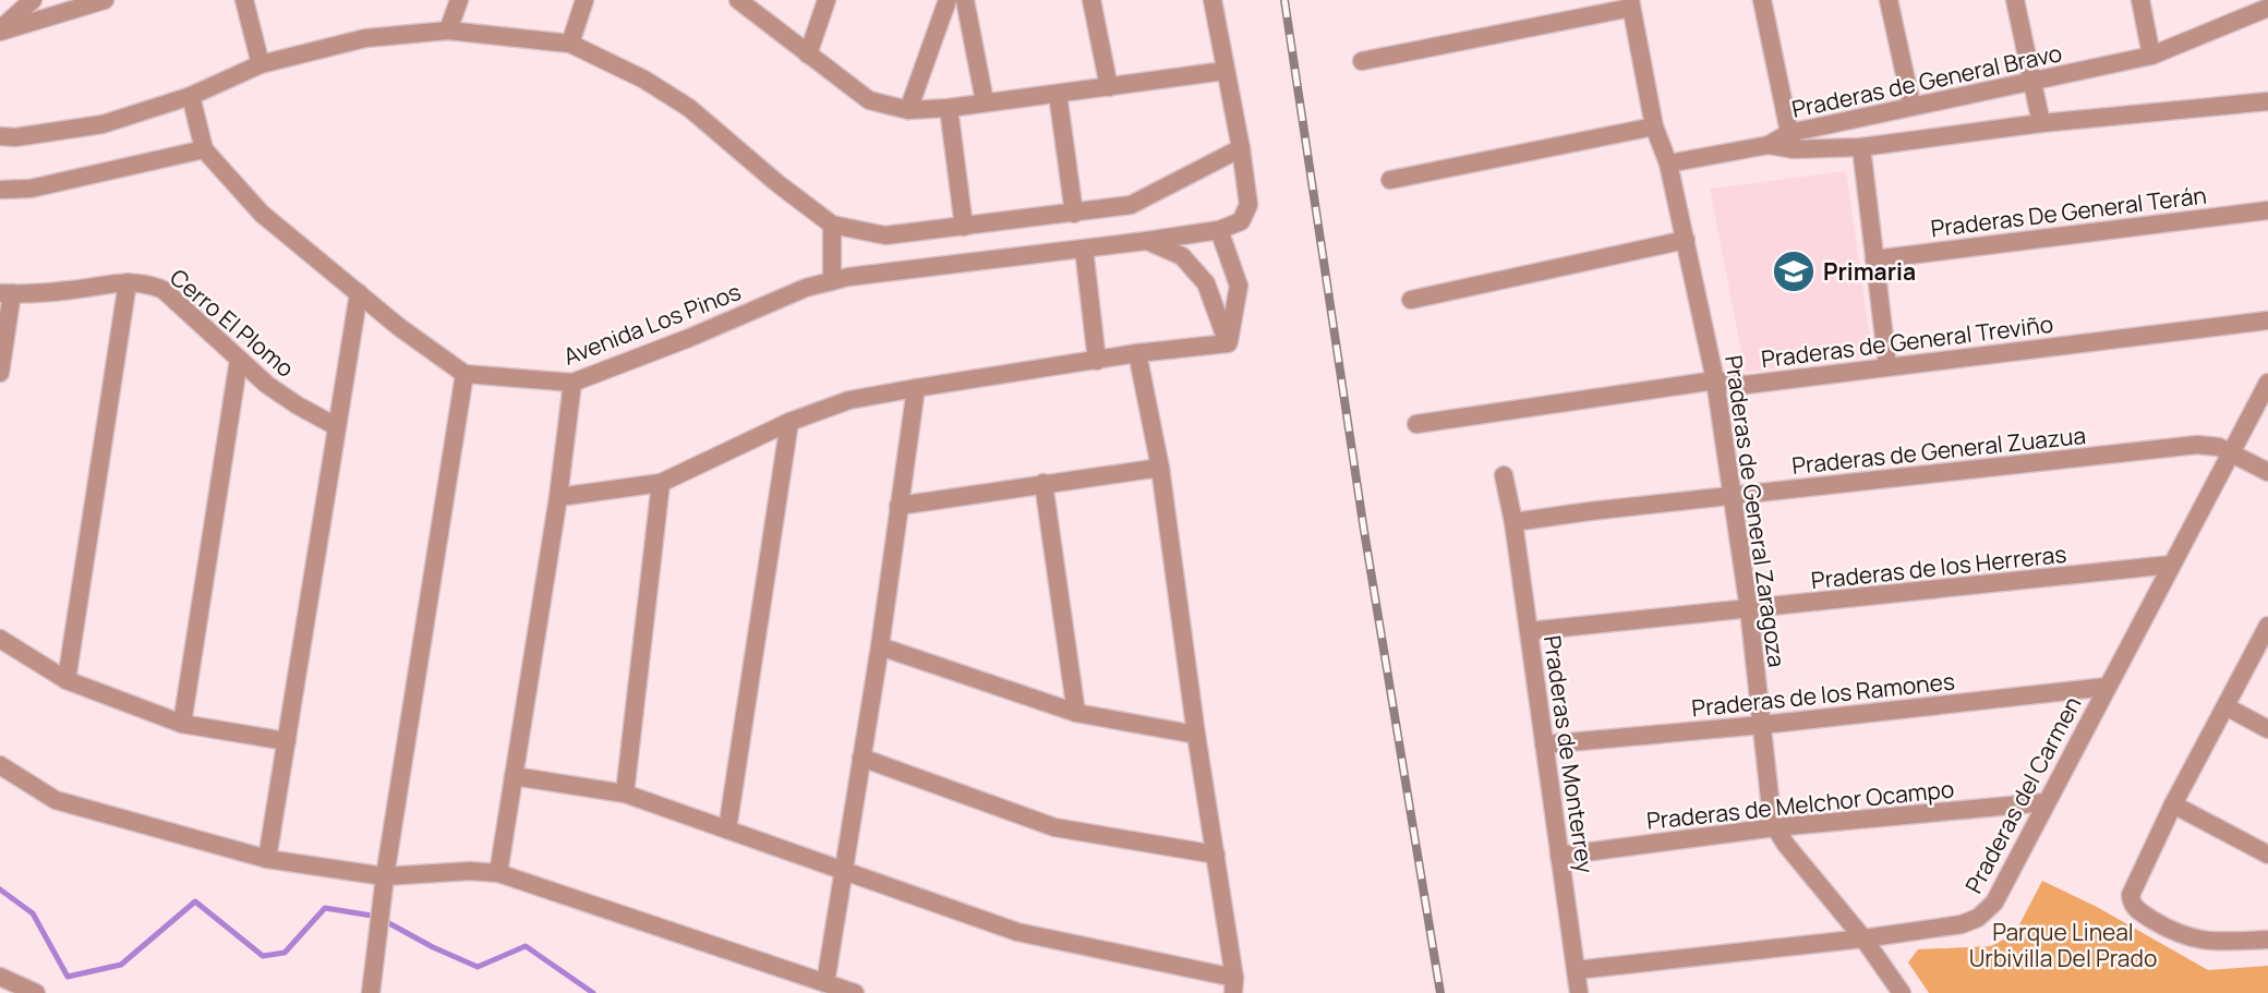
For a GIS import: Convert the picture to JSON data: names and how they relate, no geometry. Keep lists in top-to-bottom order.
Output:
{
  "streets": {
    "street": [
      "Praderas de General Bravo",
      "Praderas De General Terán",
      "Cerro El Plomo",
      "Avenida Los Pinos",
      "Praderas de General Treviño",
      "Praderas de General Zuazua",
      "Praderas de General Zaragoza",
      "Praderas de los Herreras",
      "Praderas de los Ramones",
      "Praderas de Monterrey",
      "Praderas del Carmen",
      "Praderas de Melchor Ocampo"
    ]
  },
  "crossings": [
    ["Praderas de General Bravo", "Praderas de General Zaragoza"],
    ["Praderas de General Treviño", "Praderas de General Zaragoza"],
    ["Praderas de General Zuazua", "Praderas de General Zaragoza"],
    ["Praderas de General Zuazua", "Praderas de Monterrey"],
    ["Praderas de General Zuazua", "Praderas del Carmen"],
    ["Praderas de General Zaragoza", "Praderas de los Herreras"],
    ["Praderas de General Zaragoza", "Praderas de los Ramones"],
    ["Praderas de General Zaragoza", "Praderas del Carmen"],
    ["Praderas de General Zaragoza", "Praderas de Melchor Ocampo"],
    ["Praderas de los Herreras", "Praderas de Monterrey"],
    ["Praderas de los Herreras", "Praderas del Carmen"],
    ["Praderas de los Ramones", "Praderas de Monterrey"],
    ["Praderas de los Ramones", "Praderas del Carmen"],
    ["Praderas de Monterrey", "Praderas del Carmen"],
    ["Praderas de Monterrey", "Praderas de Melchor Ocampo"],
    ["Praderas del Carmen", "Praderas de Melchor Ocampo"]
  ],
  "parks": ["Parque Lineal Urbivilla Del Prado"],
  "places": {
    "school or university": ["Primaria"]
  }
}
